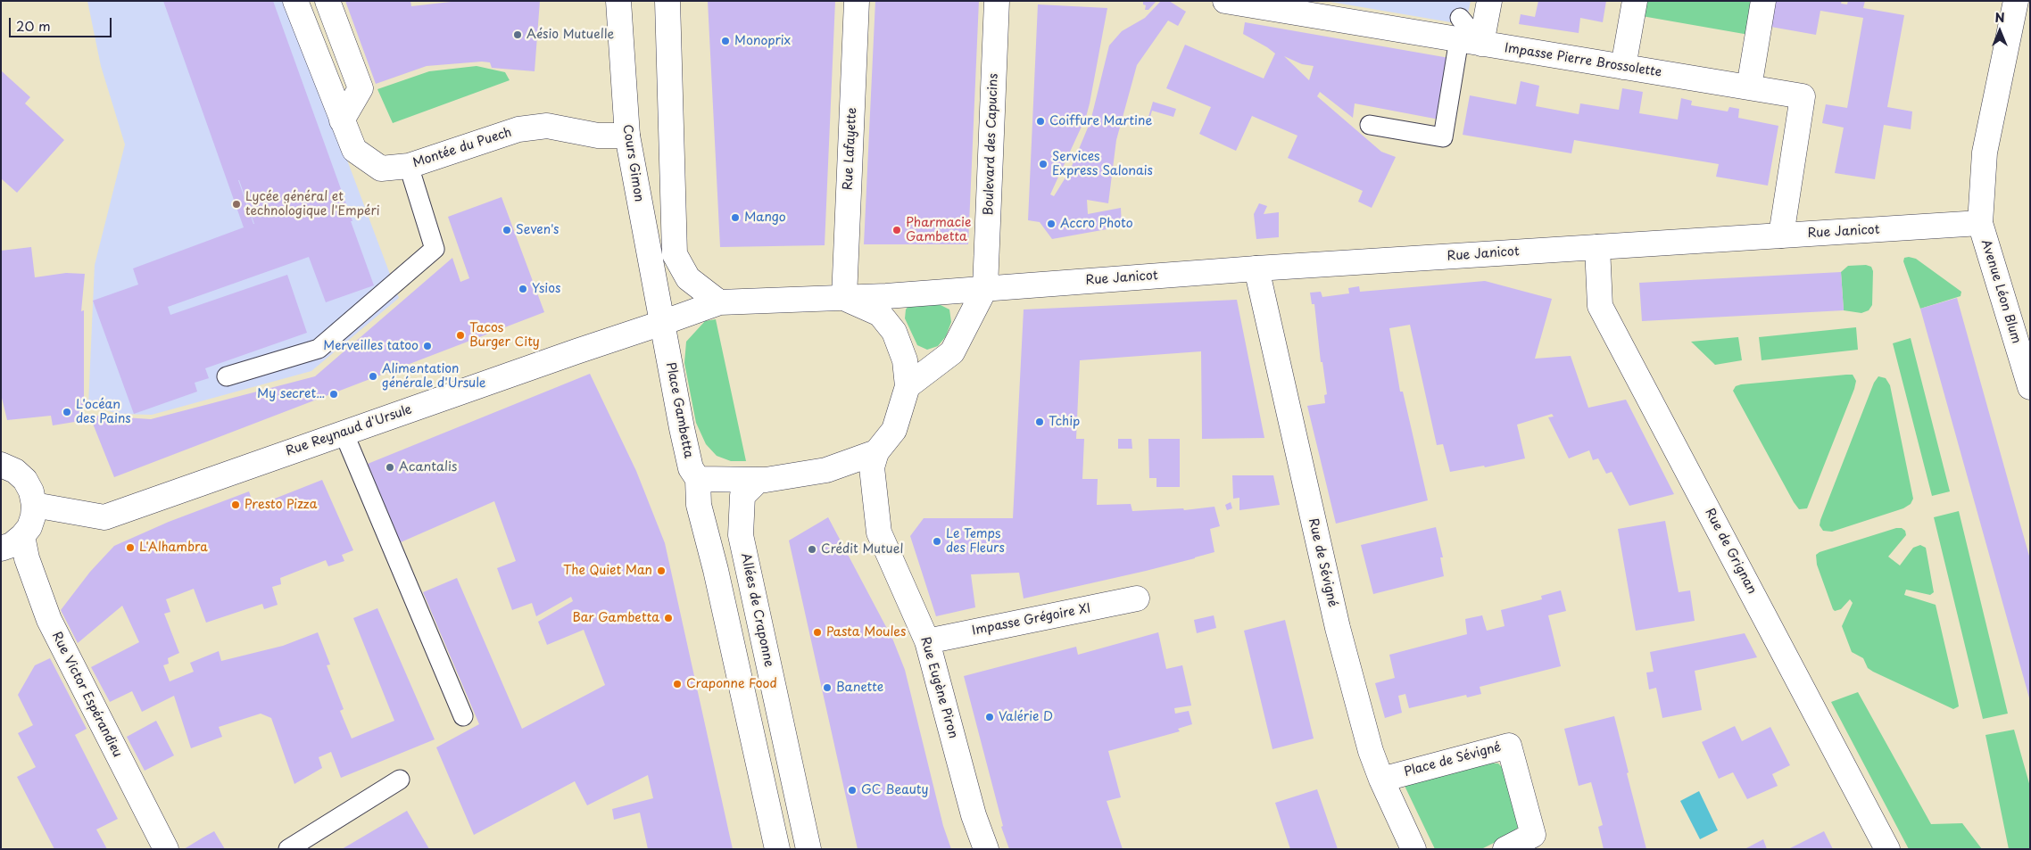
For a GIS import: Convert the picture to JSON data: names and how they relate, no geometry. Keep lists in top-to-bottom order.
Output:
{
  "streets": {
    "street": [
      "Impasse Pierre Brossolette",
      "Boulevard des Capucins",
      "Montée du Puech",
      "Rue Lafayette",
      "Cours Gimon",
      "Rue Janicot",
      "Avenue Léon Blum",
      "Place Gambetta",
      "Rue Reynaud d'Ursule",
      "Rue de Grignan",
      "Rue de Sévigné",
      "Allées de Craponne",
      "Impasse Grégoire XI",
      "Rue Eugène Piron",
      "Rue Victor Espérandieu",
      "Place de Sévigné"
    ]
  },
  "crossings": [
    ["Impasse Pierre Brossolette", "Rue Janicot"],
    ["Boulevard des Capucins", "Rue Janicot"],
    ["Montée du Puech", "Cours Gimon"],
    ["Cours Gimon", "Place Gambetta"],
    ["Cours Gimon", "Rue Reynaud d'Ursule"],
    ["Rue Janicot", "Avenue Léon Blum"],
    ["Rue Janicot", "Rue de Grignan"],
    ["Rue Janicot", "Rue de Sévigné"],
    ["Place Gambetta", "Rue Reynaud d'Ursule"],
    ["Rue de Sévigné", "Place de Sévigné"],
    ["Impasse Grégoire XI", "Rue Eugène Piron"]
  ],
  "places": [
    "Aésio Mutuelle",
    "Monoprix",
    "Coiffure Martine",
    "Services Express Salonais",
    "Lycée général et technologique l'Empéri",
    "Mango",
    "Accro Photo",
    "Seven's",
    "Pharmacie Gambetta",
    "Ysios",
    "Tacos Burger City",
    "Merveilles tatoo",
    "Alimentation générale d'Ursule",
    "My secret…",
    "L'océan des Pains",
    "Tchip",
    "Acantalis",
    "Presto Pizza",
    "Le Temps des Fleurs",
    "L'Alhambra",
    "Crédit Mutuel",
    "The Quiet Man",
    "Bar Gambetta",
    "Pasta Moules",
    "Craponne Food",
    "Banette",
    "Valérie D",
    "GC Beauty"
  ],
  "scale_bar": "20 m",
  "north": "top"
}
